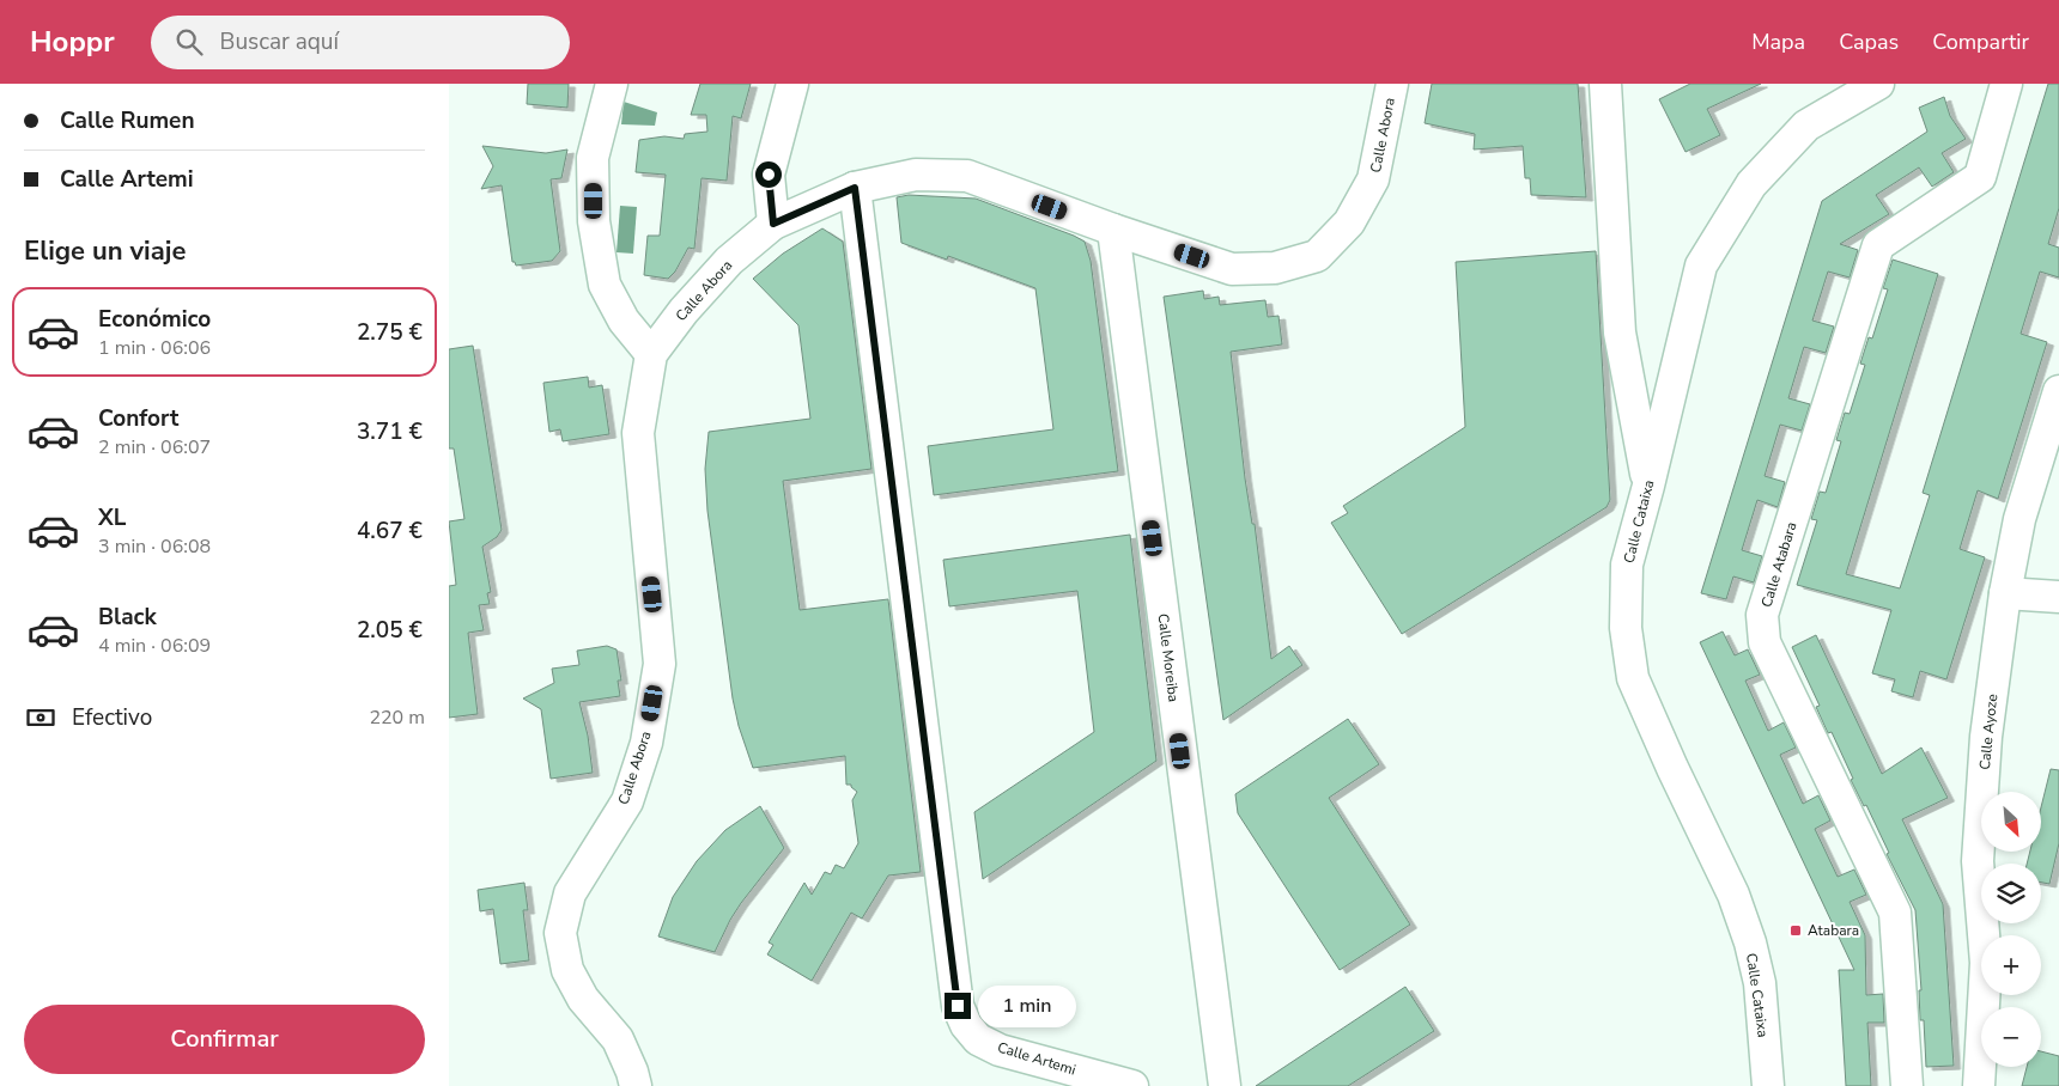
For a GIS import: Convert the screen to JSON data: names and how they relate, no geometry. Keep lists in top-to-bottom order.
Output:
{
  "streets": {
    "street": [
      "Calle Abora",
      "Calle Cataixa",
      "Calle Atabara",
      "Calle Moreiba",
      "Calle Ayoze",
      "Calle Artemi"
    ]
  },
  "crossings": [
    ["Calle Abora", "Calle Moreiba"],
    ["Calle Abora", "Calle Artemi"]
  ],
  "places": {
    "transit": ["Atabara"]
  },
  "north": "bottom right",
  "page": {
    "header": "Hoppr",
    "search": "Buscar aquí",
    "nav": ["Mapa", "Capas", "Compartir"],
    "banner": ["Calle Rumen", "Calle Artemi"],
    "heading": "Elige un viaje",
    "list": [
      {
        "name": "Económico",
        "note": "1 min · 06:06",
        "value": "2.75 €"
      },
      {
        "name": "Confort",
        "note": "2 min · 06:07",
        "value": "3.71 €"
      },
      {
        "name": "XL",
        "note": "3 min · 06:08",
        "value": "4.67 €"
      },
      {
        "name": "Black",
        "note": "4 min · 06:09",
        "value": "2.05 €"
      }
    ],
    "pay": ["Efectivo", "220 m"],
    "map_buttons": ["+", "−"],
    "bubble": "1 min",
    "buttons": "Confirmar"
  }
}
